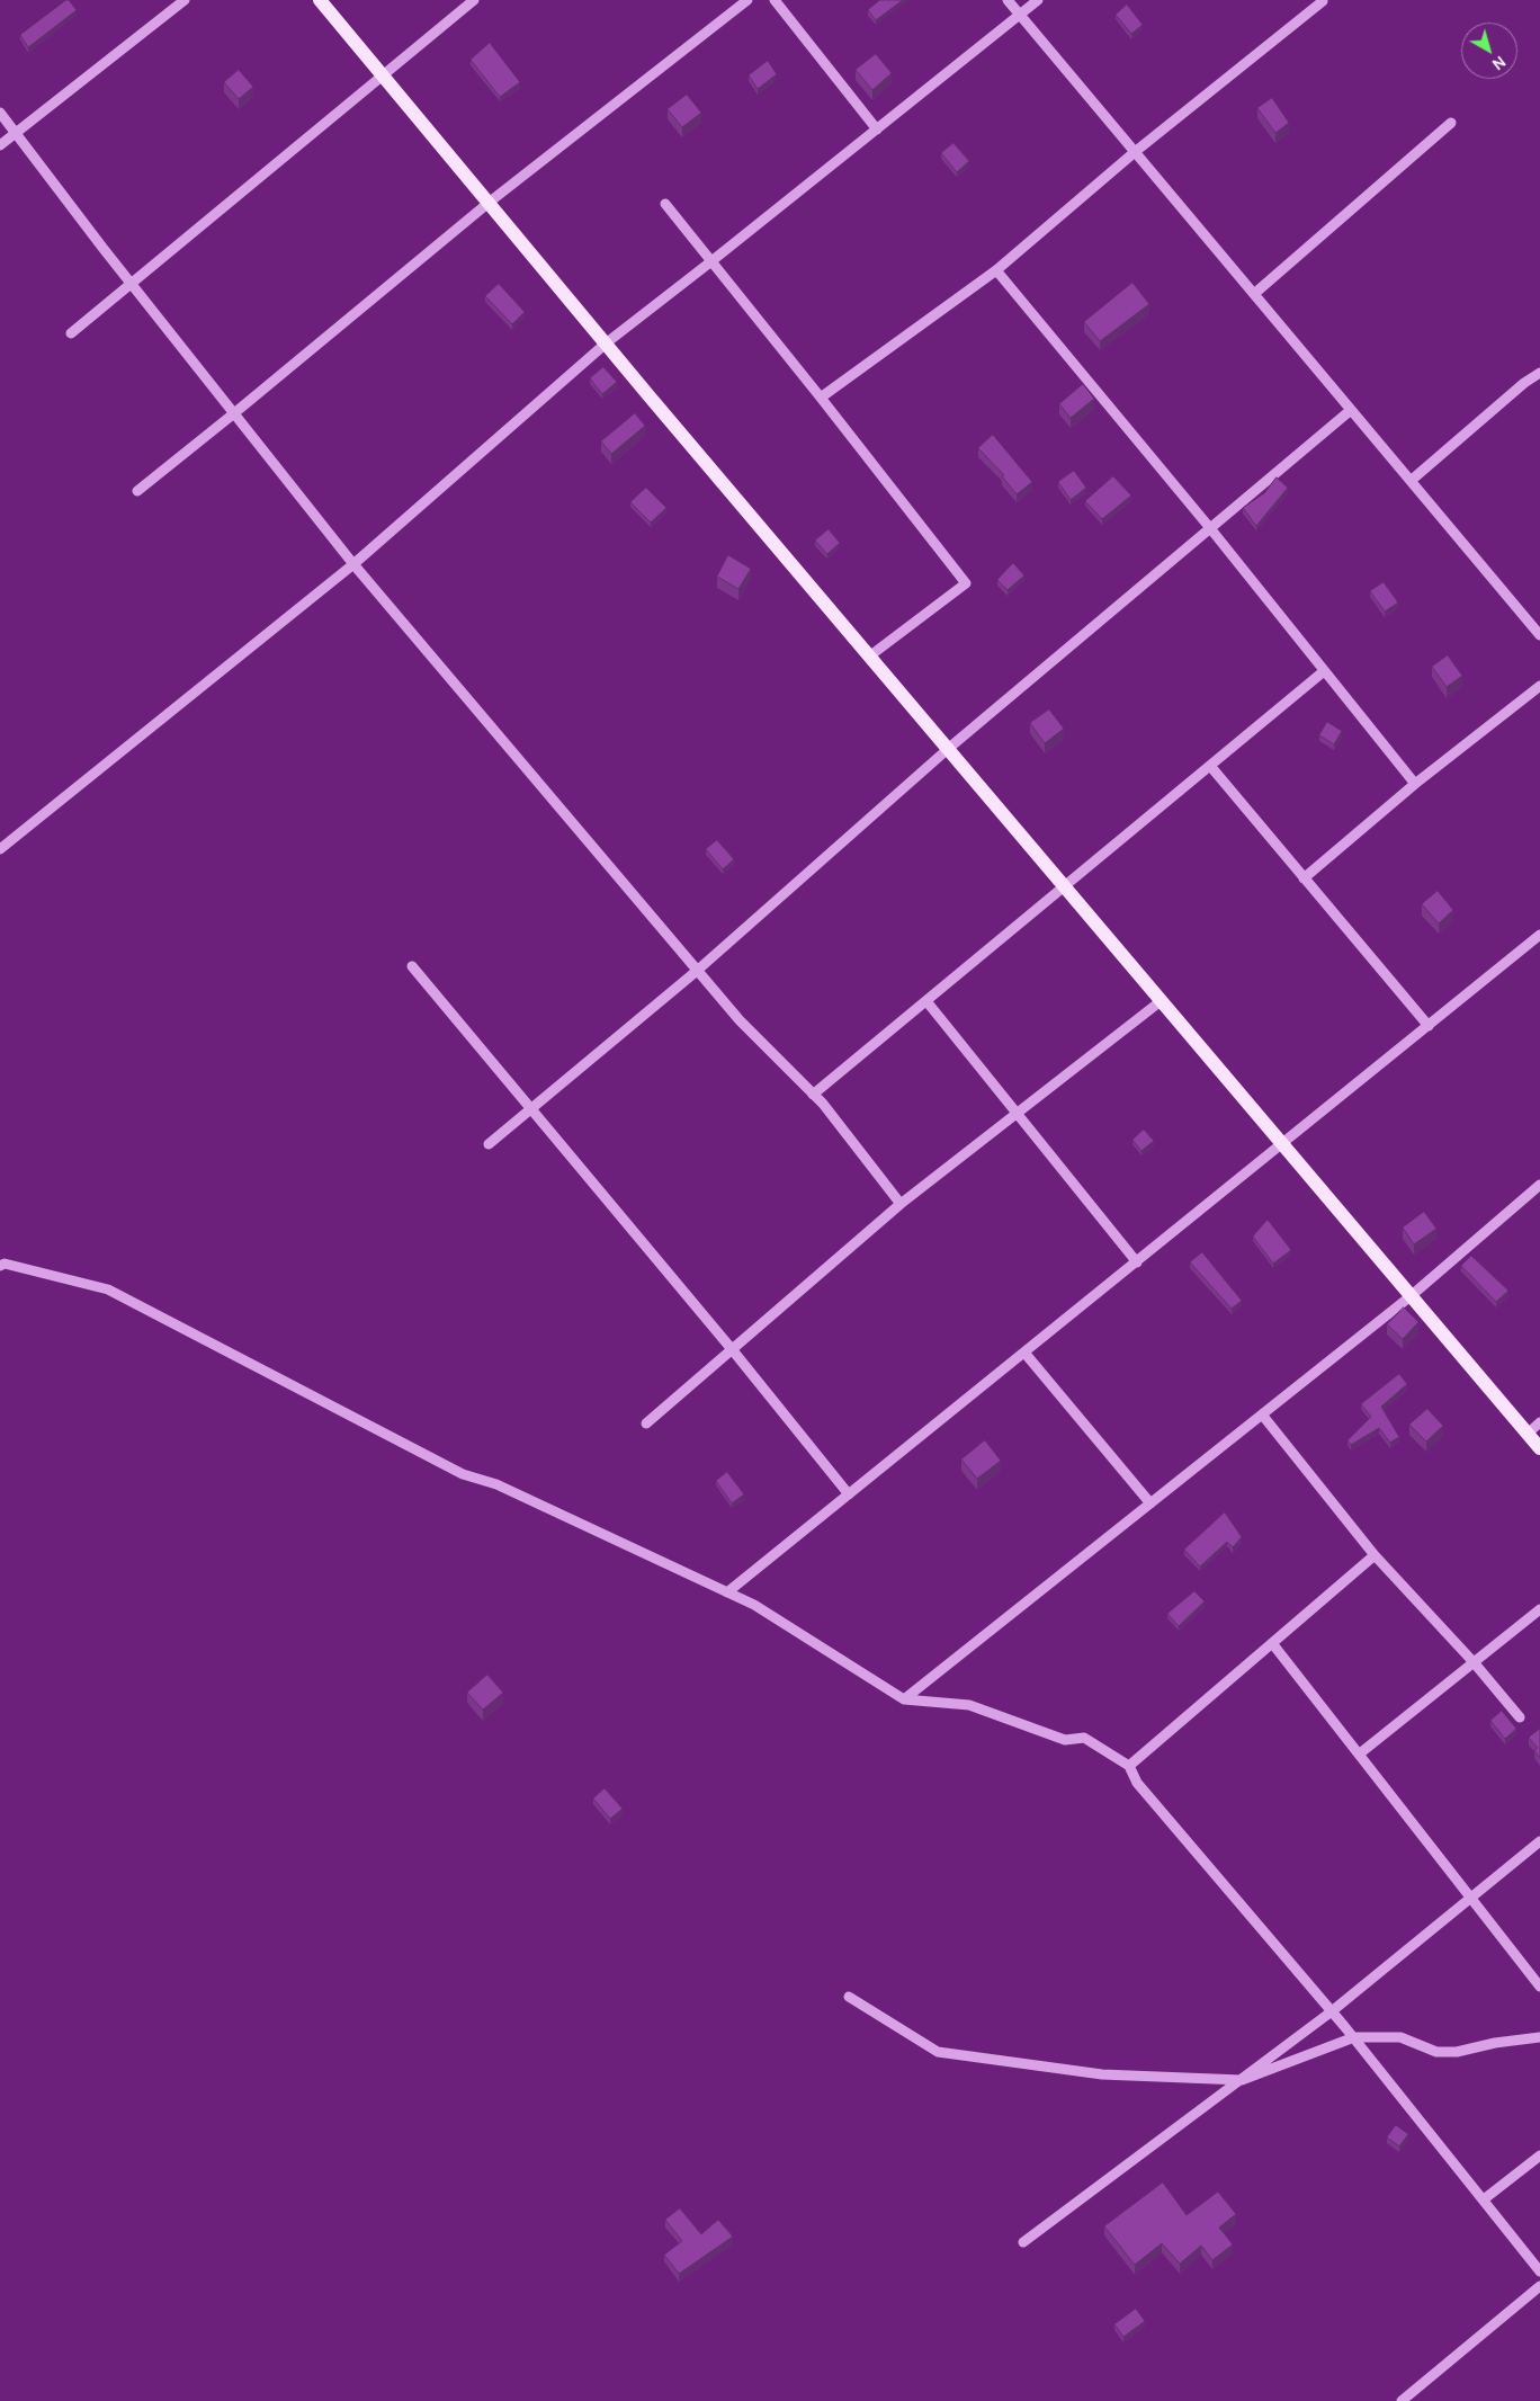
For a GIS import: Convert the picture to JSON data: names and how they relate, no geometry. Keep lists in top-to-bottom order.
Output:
{
  "north": "bottom right"
}
